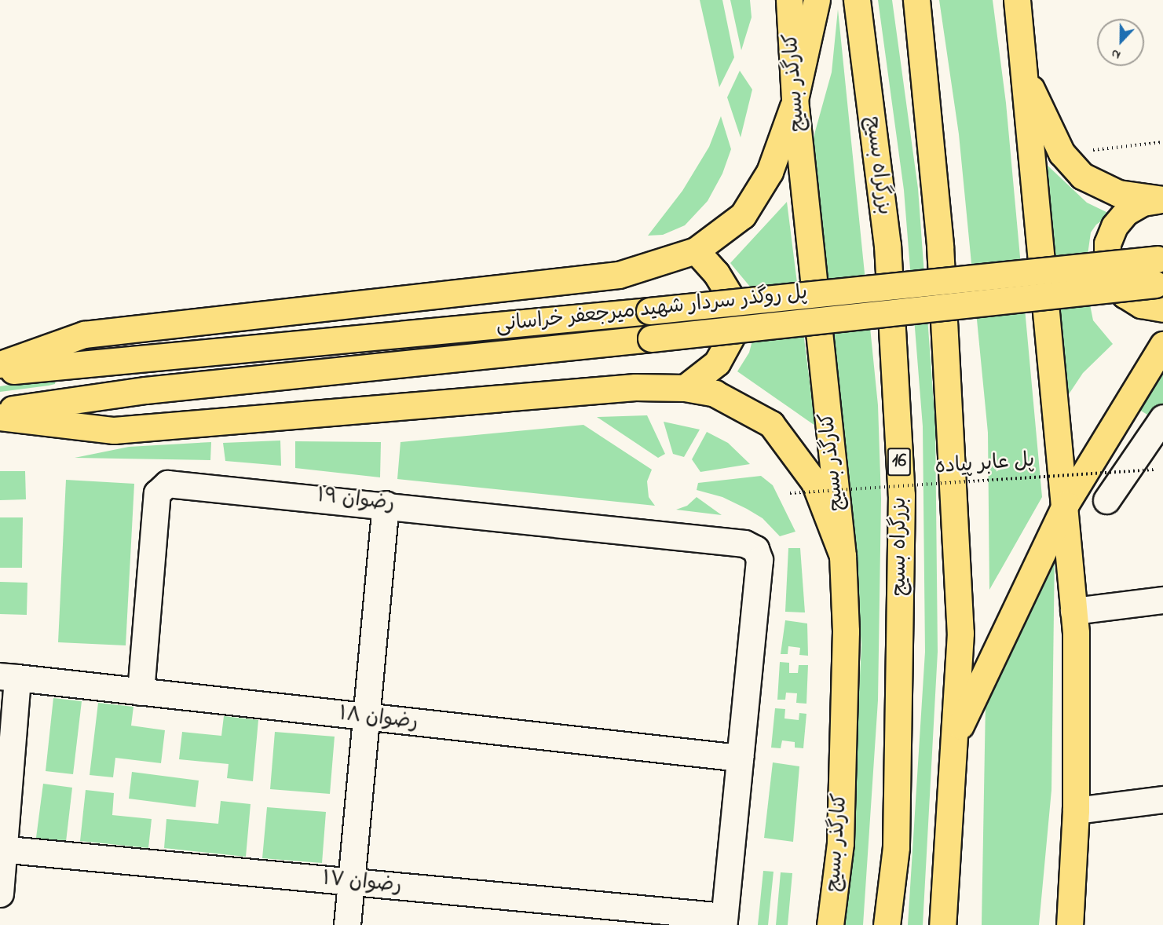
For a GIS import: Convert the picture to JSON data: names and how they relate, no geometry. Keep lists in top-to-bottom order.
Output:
{
  "streets": {
    "main road": [
      "کنارگذر بسیج",
      "بزرگراه بسیج",
      "پل روگذر سردار شهید میرجعفر خراسانی",
      "16"
    ],
    "street": ["رضوان ۱۹", "رضوان ۱۸", "رضوان ۱۷"],
    "path": ["پل عابر پیاده"]
  },
  "crossings": [
    ["رضوان ۱۹", "رضوان ۱۸"]
  ],
  "north": "bottom"
}
